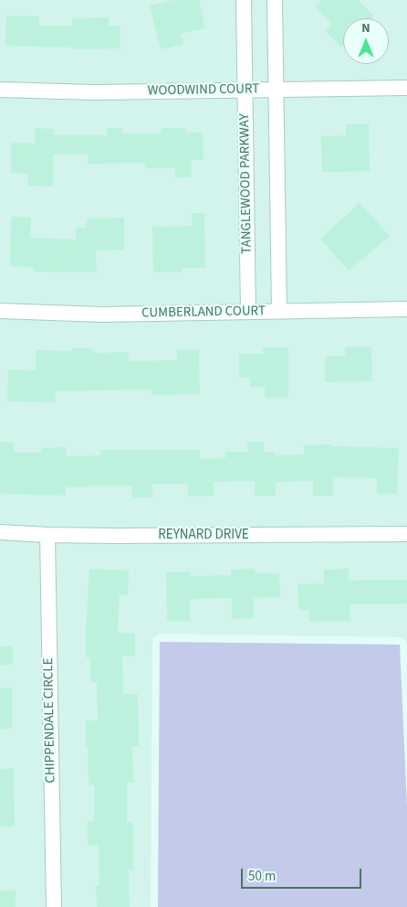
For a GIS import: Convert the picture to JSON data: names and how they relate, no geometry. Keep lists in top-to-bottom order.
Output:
{
  "streets": {
    "street": [
      "WOODWIND COURT",
      "TANGLEWOOD PARKWAY",
      "CUMBERLAND COURT",
      "REYNARD DRIVE",
      "CHIPPENDALE CIRCLE"
    ]
  },
  "crossings": [
    ["WOODWIND COURT", "TANGLEWOOD PARKWAY"],
    ["TANGLEWOOD PARKWAY", "CUMBERLAND COURT"],
    ["REYNARD DRIVE", "CHIPPENDALE CIRCLE"]
  ],
  "scale_bar": "50 m",
  "north": "top"
}
